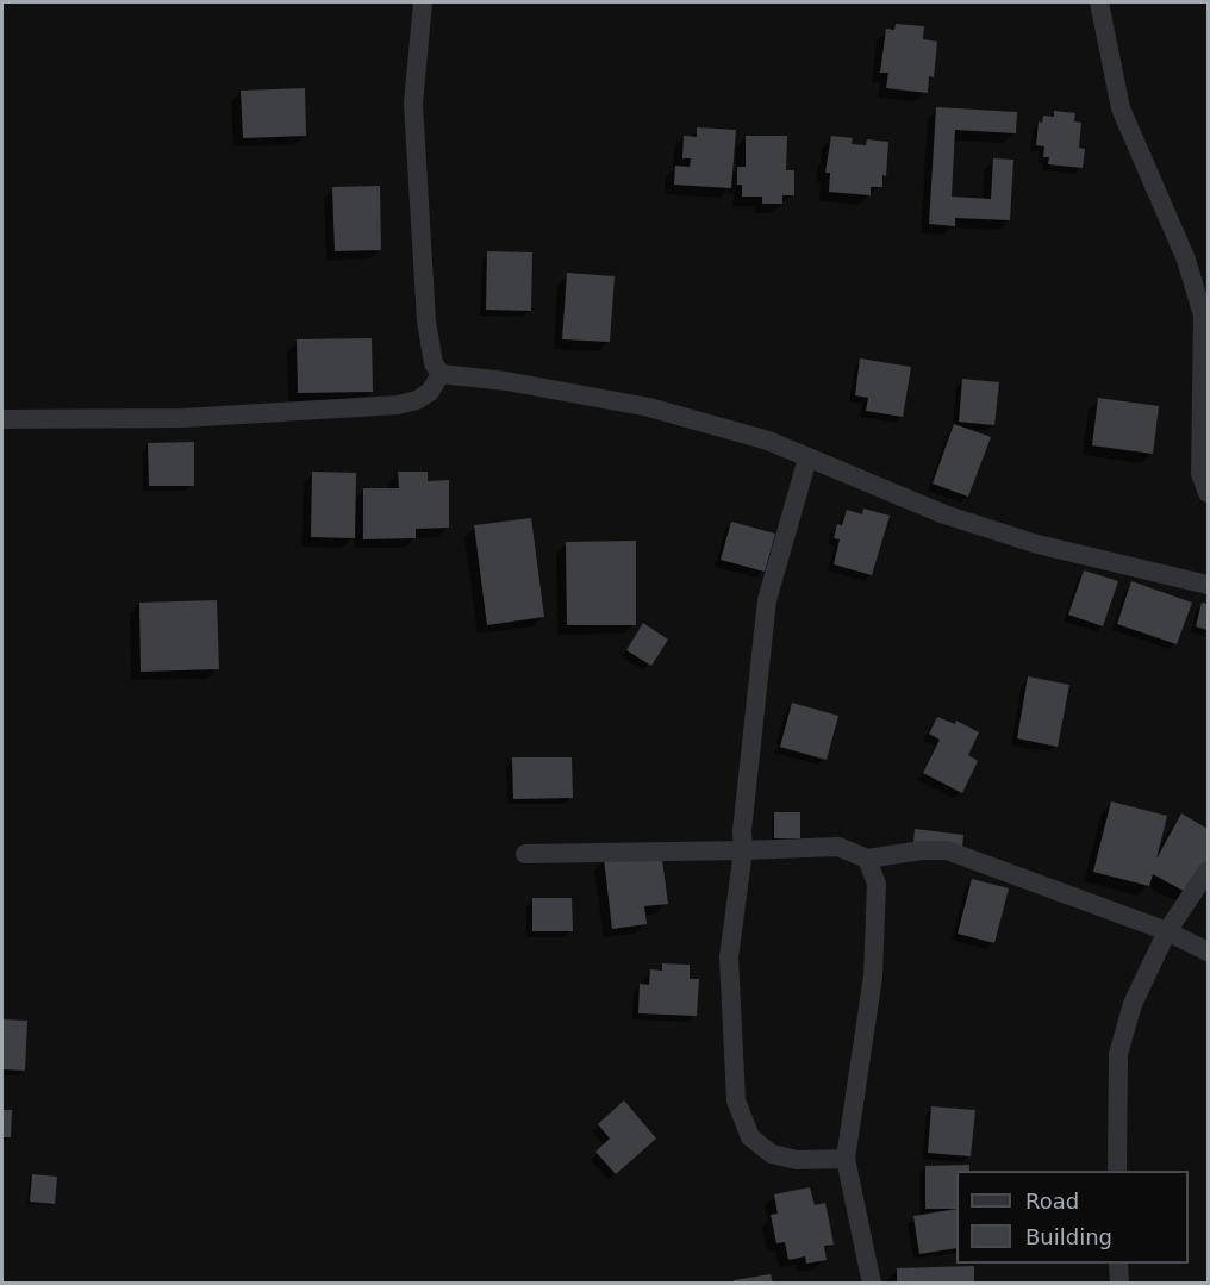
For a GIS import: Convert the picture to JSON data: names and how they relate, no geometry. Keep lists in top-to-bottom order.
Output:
{
  "legend": ["Road", "Building"]
}
